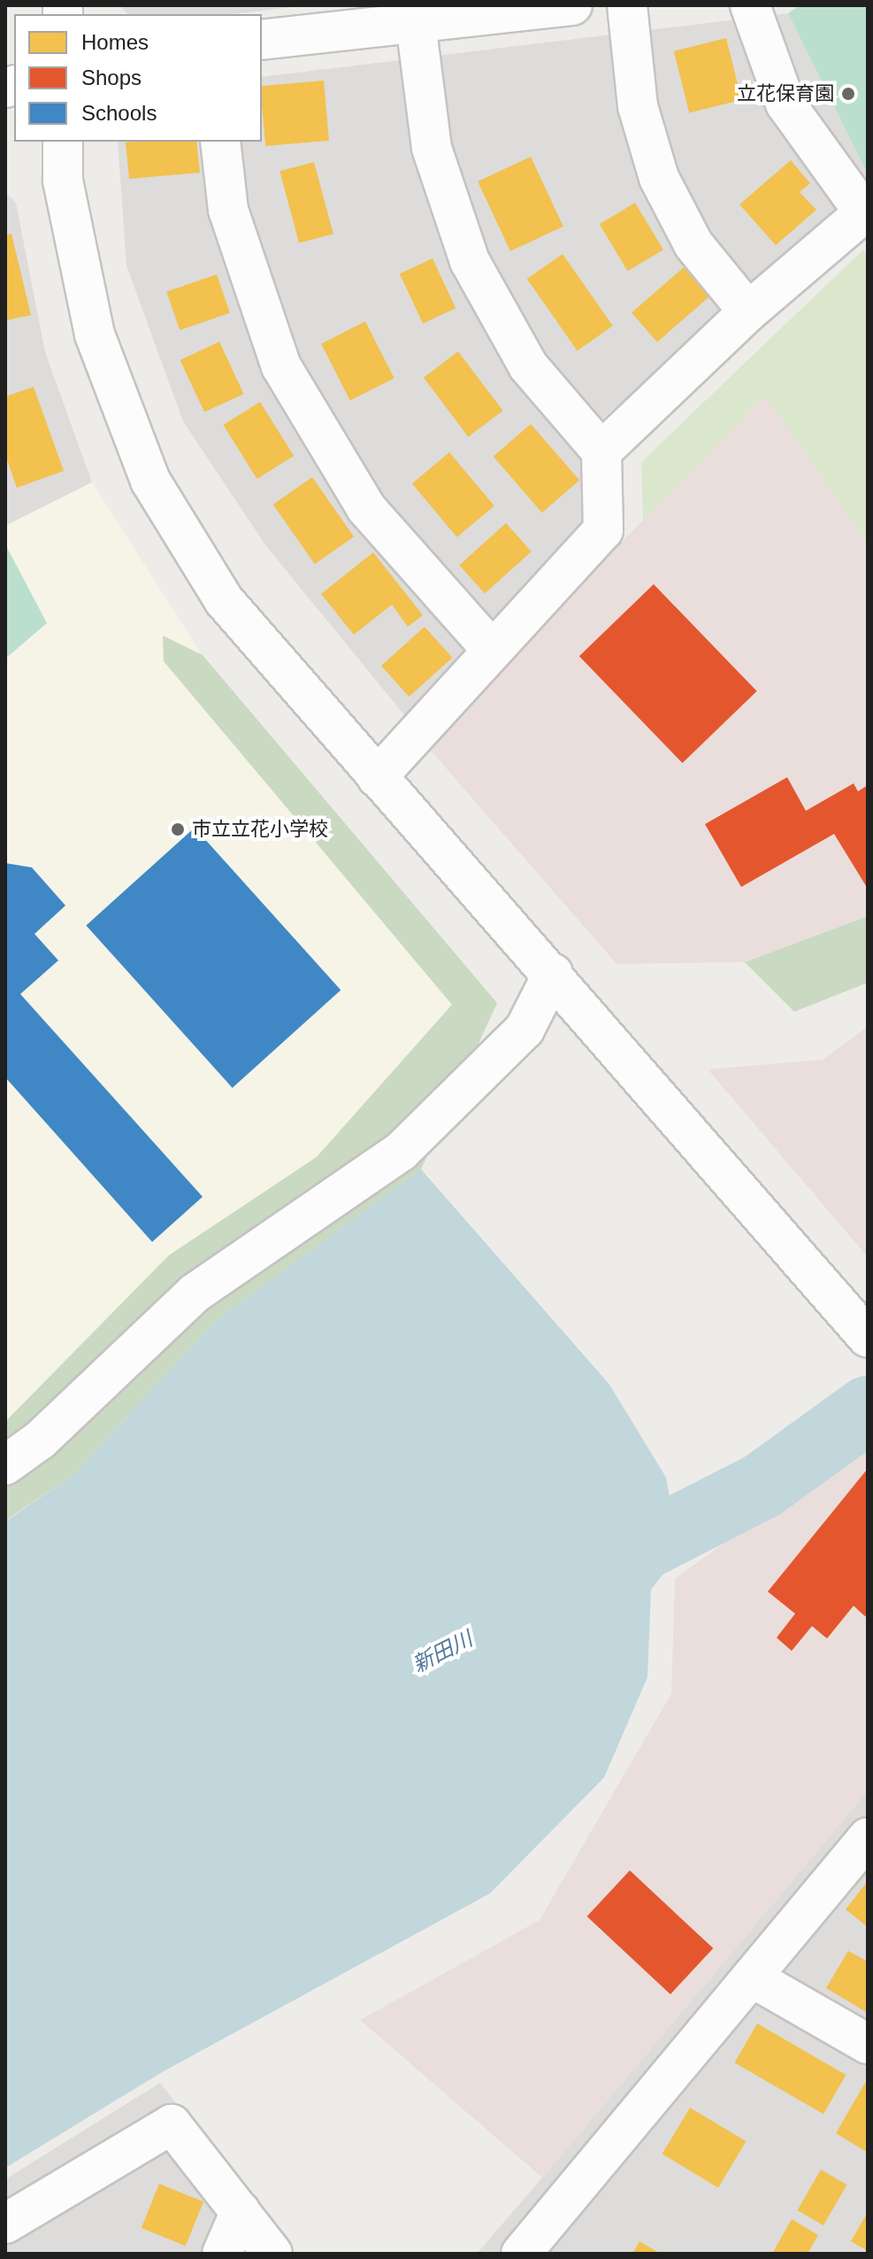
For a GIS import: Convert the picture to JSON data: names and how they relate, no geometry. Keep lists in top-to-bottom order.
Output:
{
  "water": ["新田川"],
  "places": ["立花保育園", "市立立花小学校"],
  "legend": ["Homes", "Shops", "Schools"]
}
